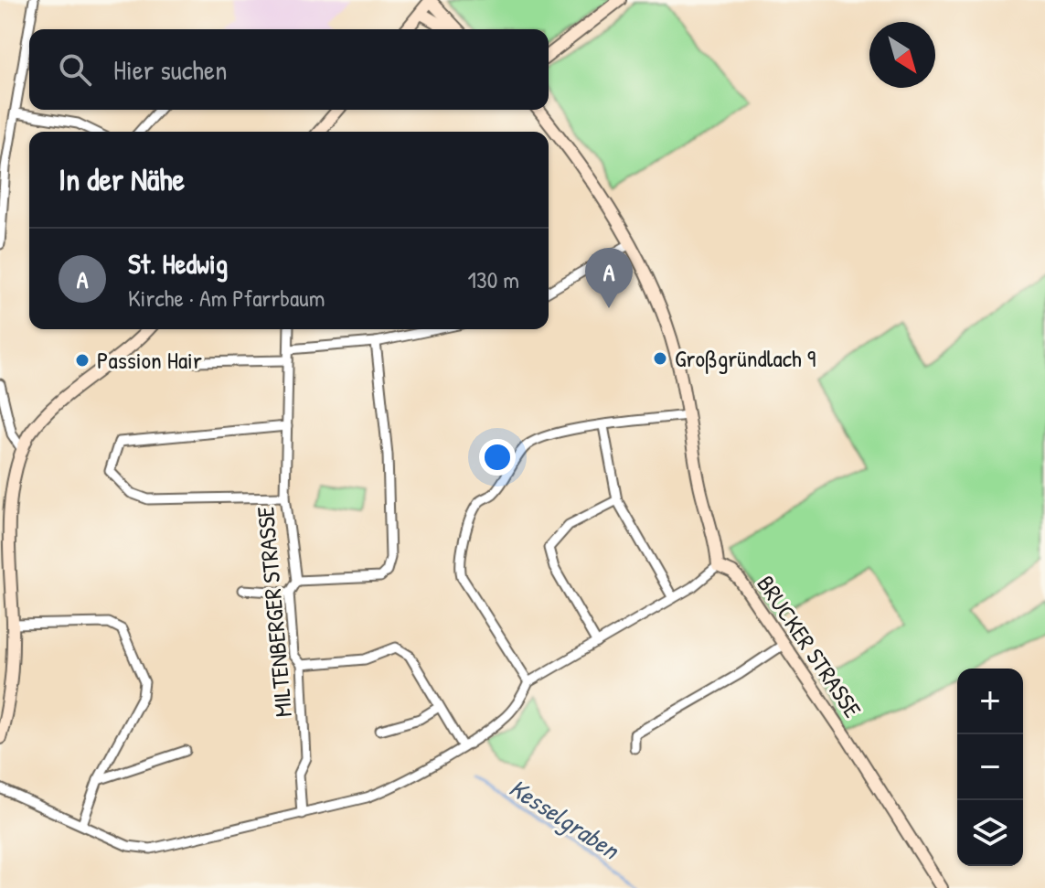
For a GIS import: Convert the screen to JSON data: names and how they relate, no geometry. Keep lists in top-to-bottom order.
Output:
{
  "streets": {
    "street": ["MILTENBERGER STRASSE", "BRUCKER STRASSE"]
  },
  "water": ["Kesselgraben"],
  "places": ["Großgründlach 9", "Passion Hair"],
  "north": "bottom right",
  "page": {
    "search": "Hier suchen",
    "heading": "In der Nähe",
    "list": [
      {
        "mark": "A",
        "name": "St. Hedwig",
        "note": "Kirche · Am Pfarrbaum",
        "value": "130 m"
      }
    ],
    "pins": "A",
    "map_buttons": ["+", "−"]
  }
}
